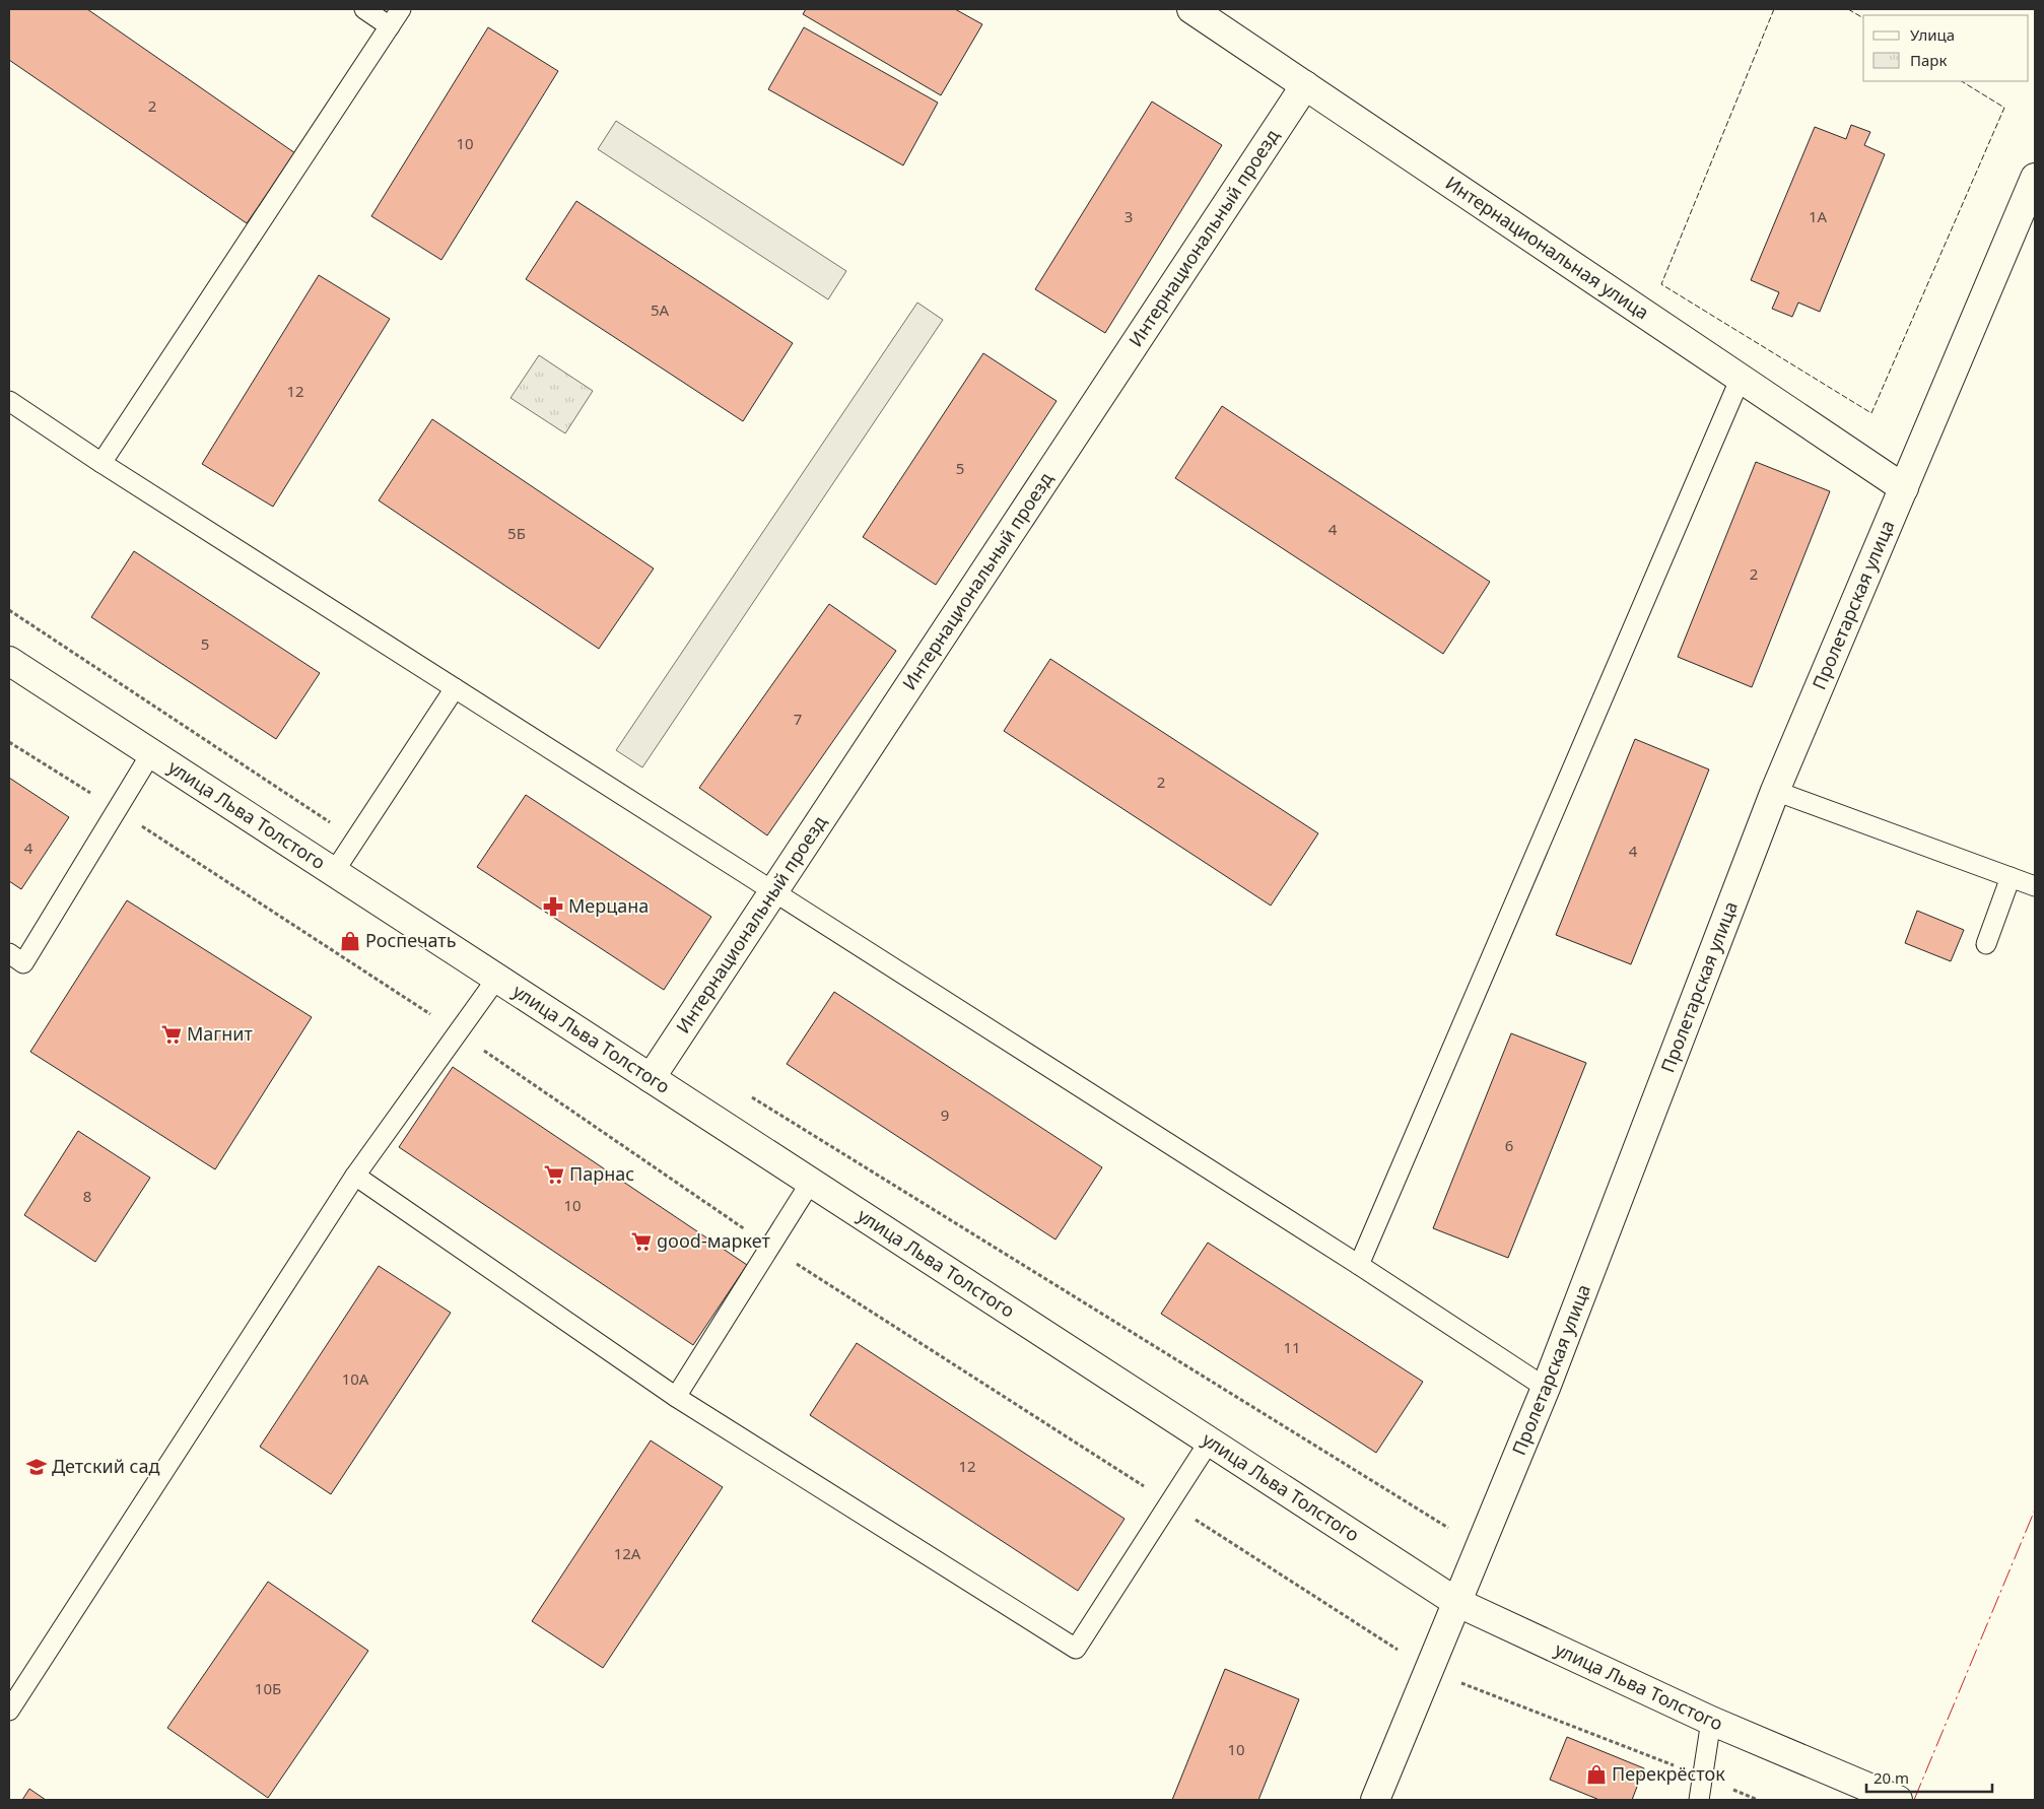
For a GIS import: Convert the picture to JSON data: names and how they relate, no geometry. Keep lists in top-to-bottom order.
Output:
{
  "streets": {
    "street": [
      "Интернациональный проезд",
      "Интернациональная улица",
      "Пролетарская улица",
      "улица Льва Толстого"
    ]
  },
  "crossings": [
    ["Интернациональный проезд", "Интернациональная улица"],
    ["Интернациональный проезд", "улица Льва Толстого"],
    ["Интернациональная улица", "Пролетарская улица"],
    ["Пролетарская улица", "улица Льва Толстого"]
  ],
  "places": {
    "pharmacy": ["Мерцана"],
    "shop": ["Роспечать", "Перекрёсток"],
    "supermarket": ["Магнит", "Парнас", "good-маркет"],
    "school or university": ["Детский сад"]
  },
  "house_numbers": [
    "2",
    "10",
    "3",
    "1А",
    "5А",
    "12",
    "5",
    "4",
    "5Б",
    "2",
    "5",
    "7",
    "2",
    "4",
    "4",
    "9",
    "6",
    "8",
    "10",
    "11",
    "10А",
    "12",
    "12А",
    "10Б",
    "10"
  ],
  "legend": ["Улица", "Парк"],
  "scale_bar": "20 m"
}
